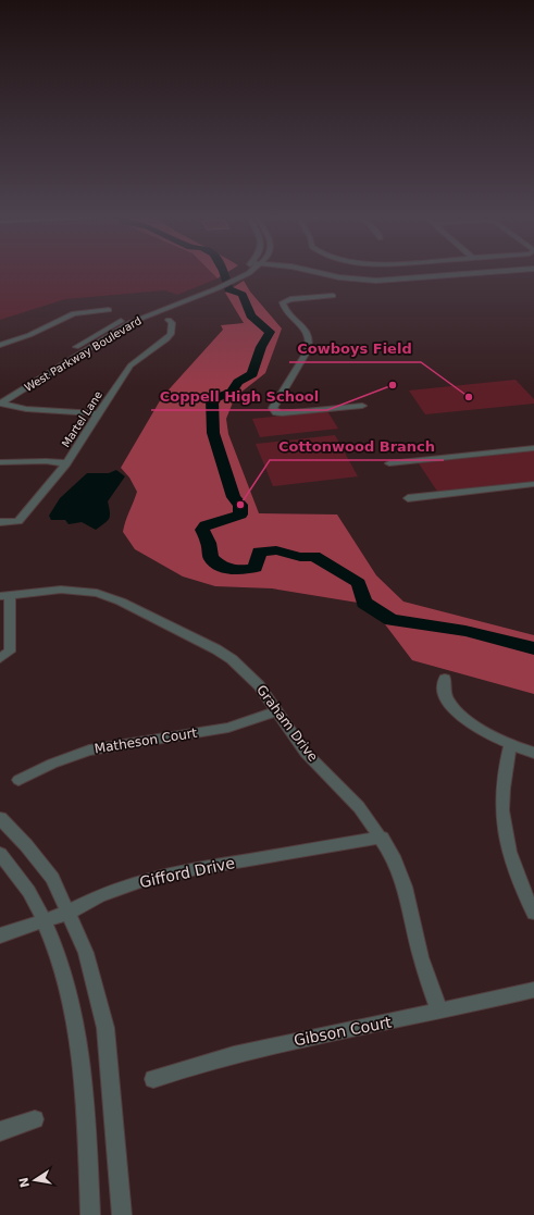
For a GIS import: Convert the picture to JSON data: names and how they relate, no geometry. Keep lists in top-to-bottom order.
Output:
{
  "streets": {
    "street": [
      "West Parkway Boulevard",
      "Martel Lane",
      "Graham Drive",
      "Matheson Court",
      "Gifford Drive",
      "Gibson Court"
    ]
  },
  "crossings": [
    ["Graham Drive", "Matheson Court"],
    ["Graham Drive", "Gifford Drive"],
    ["Graham Drive", "Gibson Court"]
  ],
  "places": ["Coppell High School", "Cowboys Field", "Cottonwood Branch"],
  "north": "left"
}
